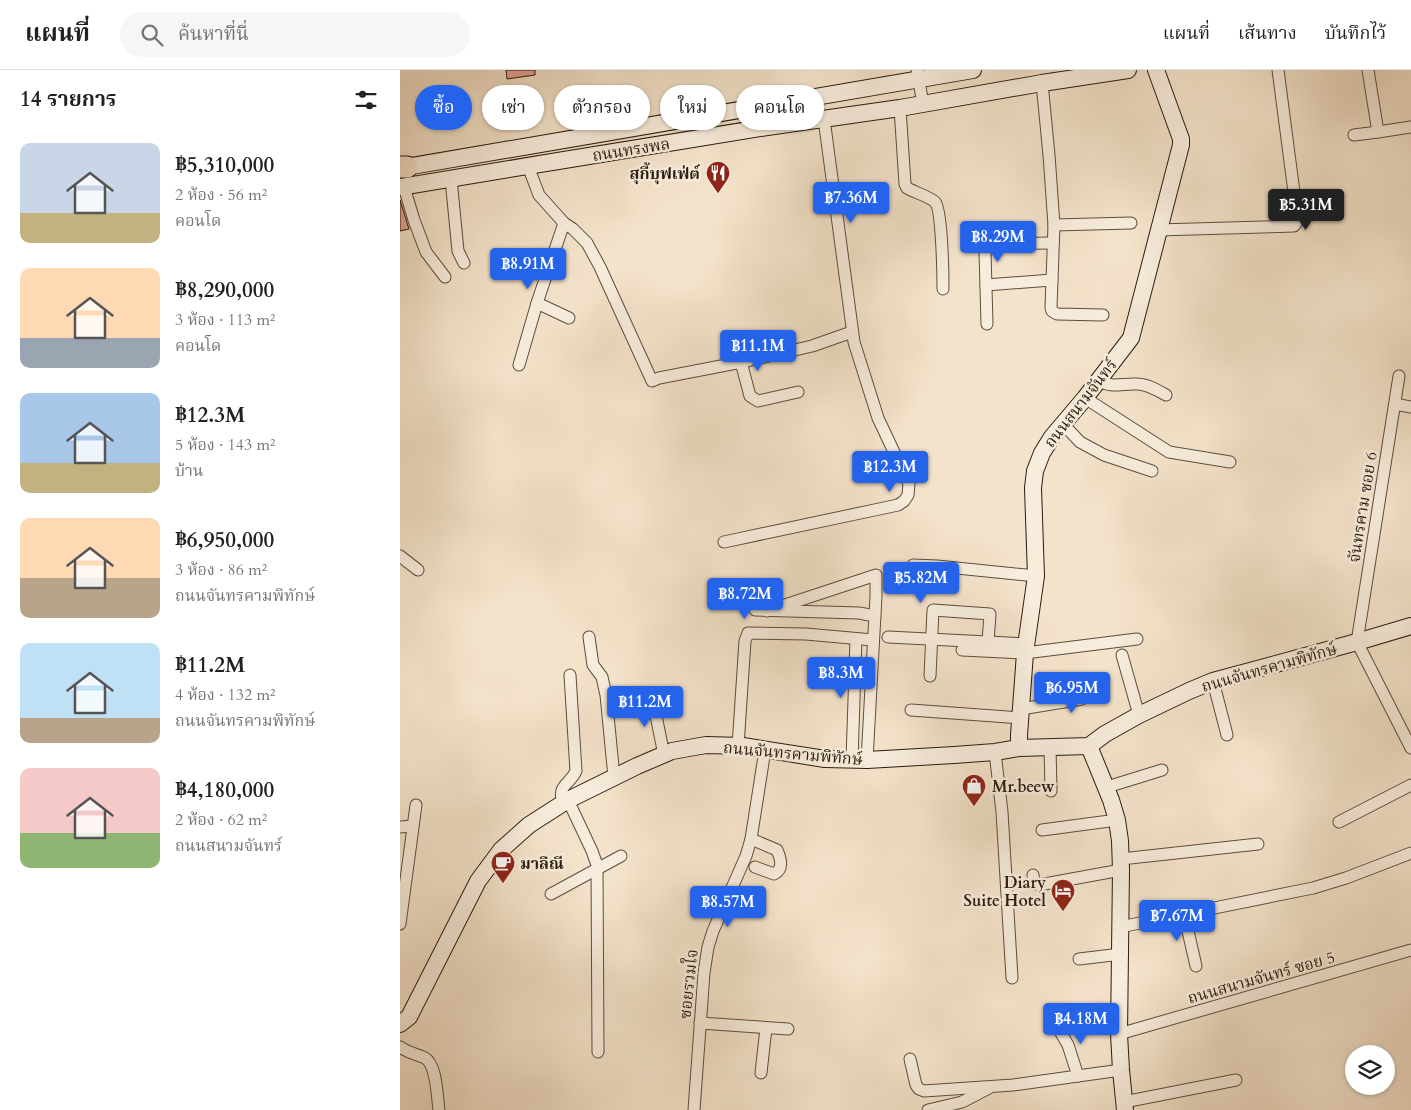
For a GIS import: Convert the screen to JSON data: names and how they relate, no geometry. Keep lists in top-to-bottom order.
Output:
{
  "streets": {
    "street": [
      "ถนนทรงพล",
      "ถนนสนามจันทร์",
      "จันทรคาม ซอย 6",
      "ถนนจันทรคามพิทักษ์",
      "ถนนสนามจันทร์ ซอย 5",
      "ซอยรวมใจ"
    ]
  },
  "crossings": [
    ["ถนนสนามจันทร์", "ถนนจันทรคามพิทักษ์"],
    ["จันทรคาม ซอย 6", "ถนนจันทรคามพิทักษ์"],
    ["ถนนจันทรคามพิทักษ์", "ซอยรวมใจ"]
  ],
  "places": {
    "restaurant": ["สุกี้บุฟเฟ่ต์"],
    "shop": ["Mr.beew"],
    "cafe": ["มาลิณี"],
    "hotel": ["Diary Suite Hotel"]
  },
  "page": {
    "header": "แผนที่",
    "search": "ค้นหาที่นี่",
    "nav": ["แผนที่", "เส้นทาง", "บันทึกไว้"],
    "heading": "14 รายการ",
    "chip": [
      "ซื้อ",
      "เช่า",
      "ตัวกรอง",
      "ใหม่",
      "คอนโด"
    ],
    "list": [
      {
        "name": "฿5,310,000",
        "note": "2 ห้อง · 56 m² · คอนโด"
      },
      {
        "name": "฿8,290,000",
        "note": "3 ห้อง · 113 m² · คอนโด"
      },
      {
        "name": "฿12.3M",
        "note": "5 ห้อง · 143 m² · บ้าน"
      },
      {
        "name": "฿6,950,000",
        "note": "3 ห้อง · 86 m² · ถนนจันทรคามพิทักษ์"
      },
      {
        "name": "฿11.2M",
        "note": "4 ห้อง · 132 m² · ถนนจันทรคามพิทักษ์"
      },
      {
        "name": "฿4,180,000",
        "note": "2 ห้อง · 62 m² · ถนนสนามจันทร์"
      }
    ],
    "price": [
      "฿7.36M",
      "฿5.31M",
      "฿8.29M",
      "฿8.91M",
      "฿11.1M",
      "฿12.3M",
      "฿5.82M",
      "฿8.72M",
      "฿8.3M",
      "฿6.95M",
      "฿11.2M",
      "฿8.57M",
      "฿7.67M",
      "฿4.18M"
    ]
  }
}
